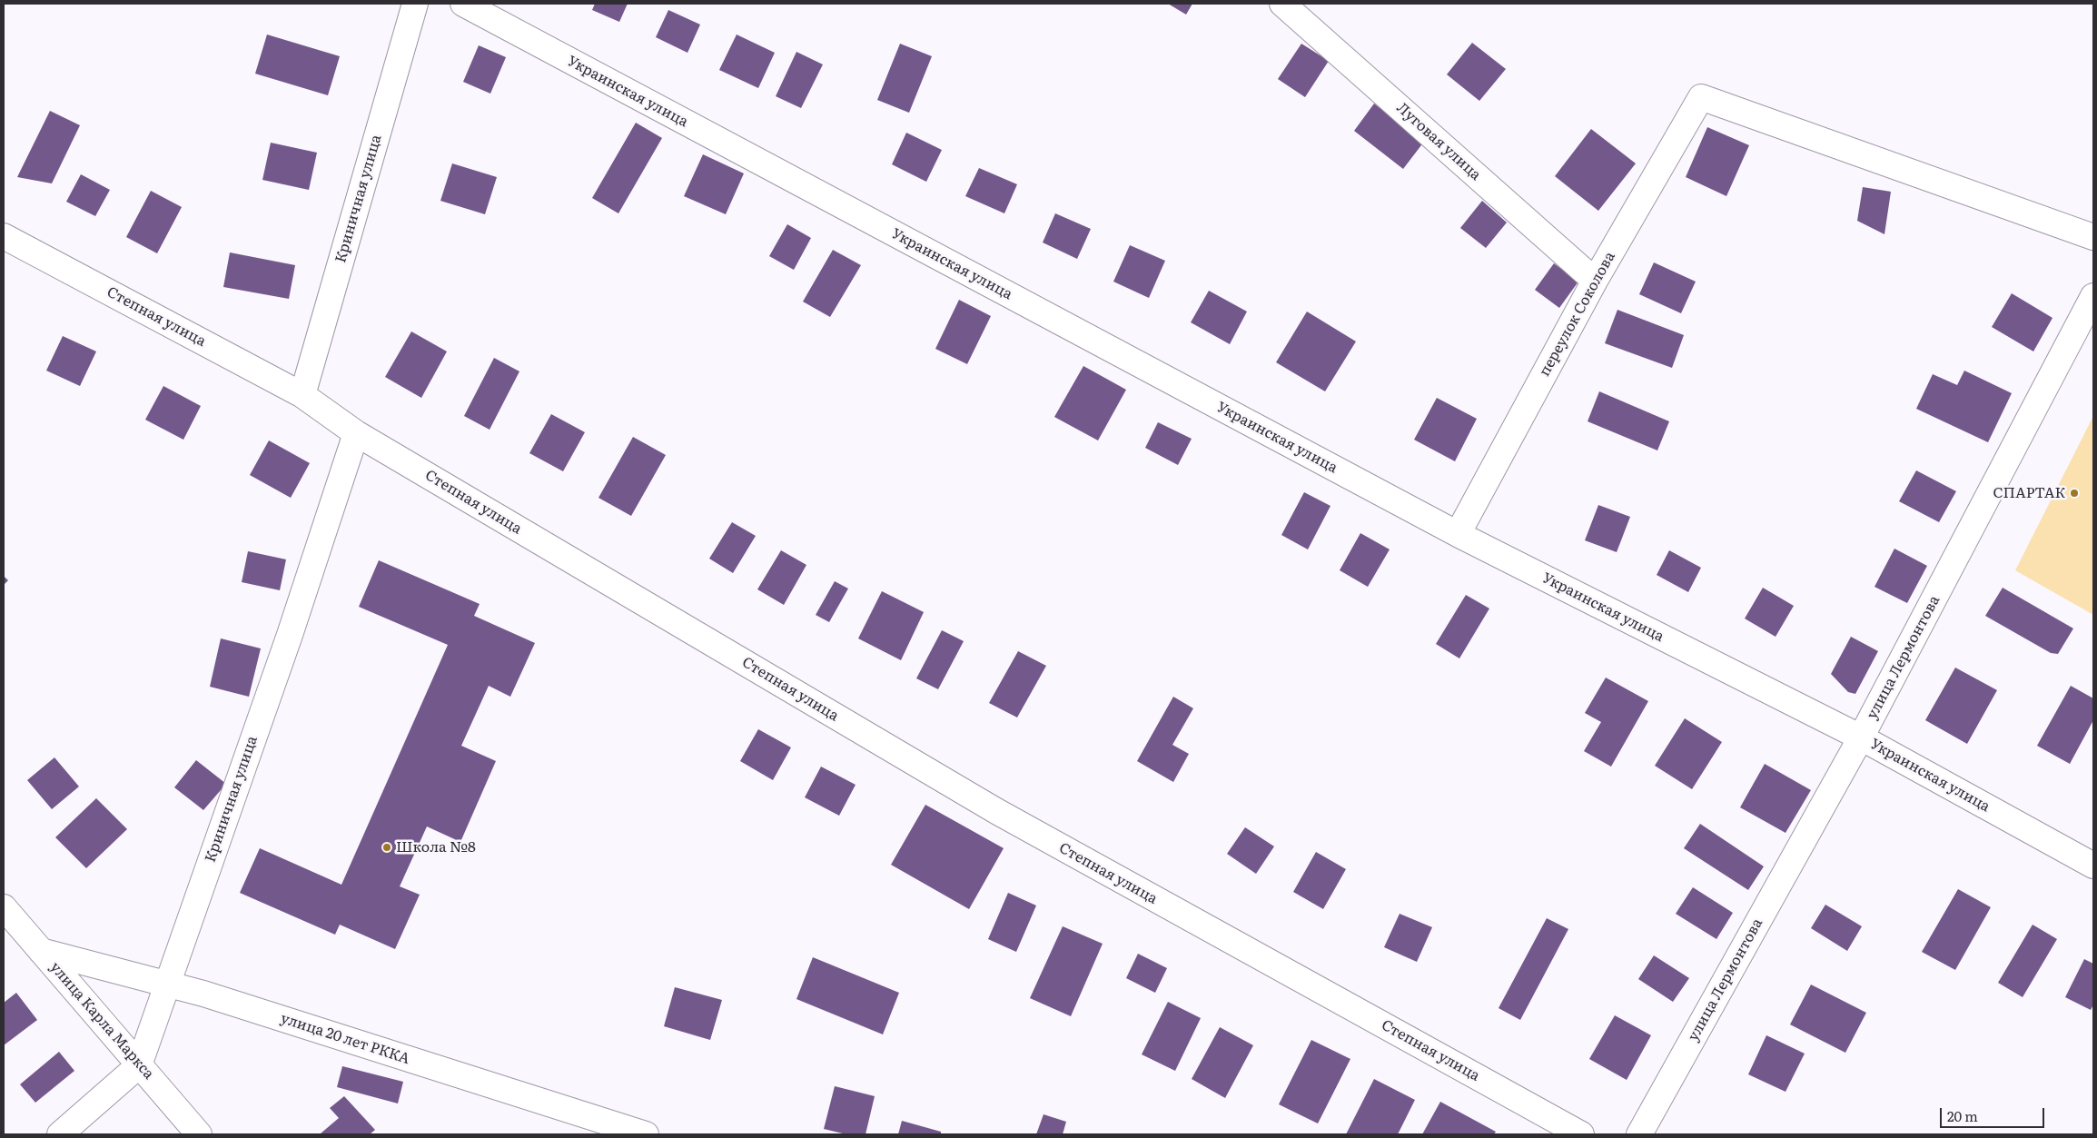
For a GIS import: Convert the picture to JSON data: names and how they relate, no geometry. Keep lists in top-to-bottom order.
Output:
{
  "streets": {
    "street": [
      "Украинская улица",
      "Луговая улица",
      "Криничная улица",
      "переулок Соколова",
      "Степная улица",
      "улица Лермонтова",
      "улица Карла Маркса",
      "улица 20 лет РККА"
    ]
  },
  "crossings": [
    ["Украинская улица", "переулок Соколова"],
    ["Украинская улица", "улица Лермонтова"],
    ["Луговая улица", "переулок Соколова"],
    ["Криничная улица", "Степная улица"],
    ["Криничная улица", "улица Карла Маркса"],
    ["Криничная улица", "улица 20 лет РККА"],
    ["улица Карла Маркса", "улица 20 лет РККА"]
  ],
  "places": ["СПАРТАК", "Школа №8"],
  "scale_bar": "20 m"
}
